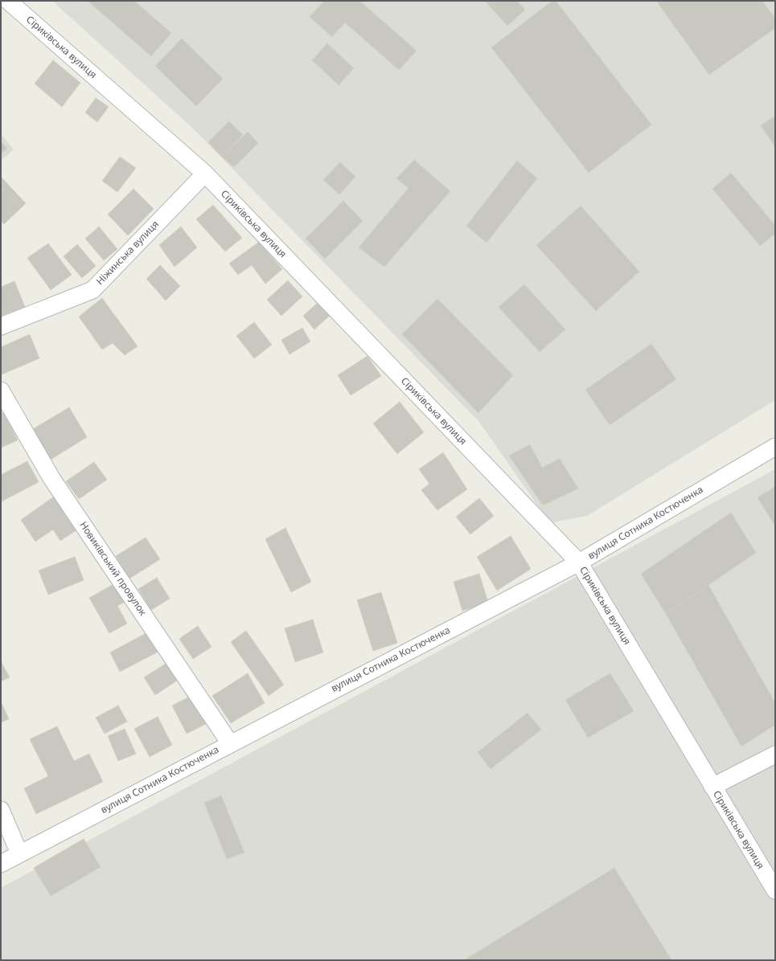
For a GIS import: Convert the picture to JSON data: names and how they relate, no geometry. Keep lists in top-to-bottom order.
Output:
{
  "streets": {
    "street": [
      "Сіриківська вулиця",
      "Ніжинська вулиця",
      "вулиця Сотника Костюченка",
      "Новиківський провулок"
    ]
  },
  "crossings": [
    ["Сіриківська вулиця", "Ніжинська вулиця"],
    ["Сіриківська вулиця", "вулиця Сотника Костюченка"],
    ["вулиця Сотника Костюченка", "Новиківський провулок"]
  ]
}
